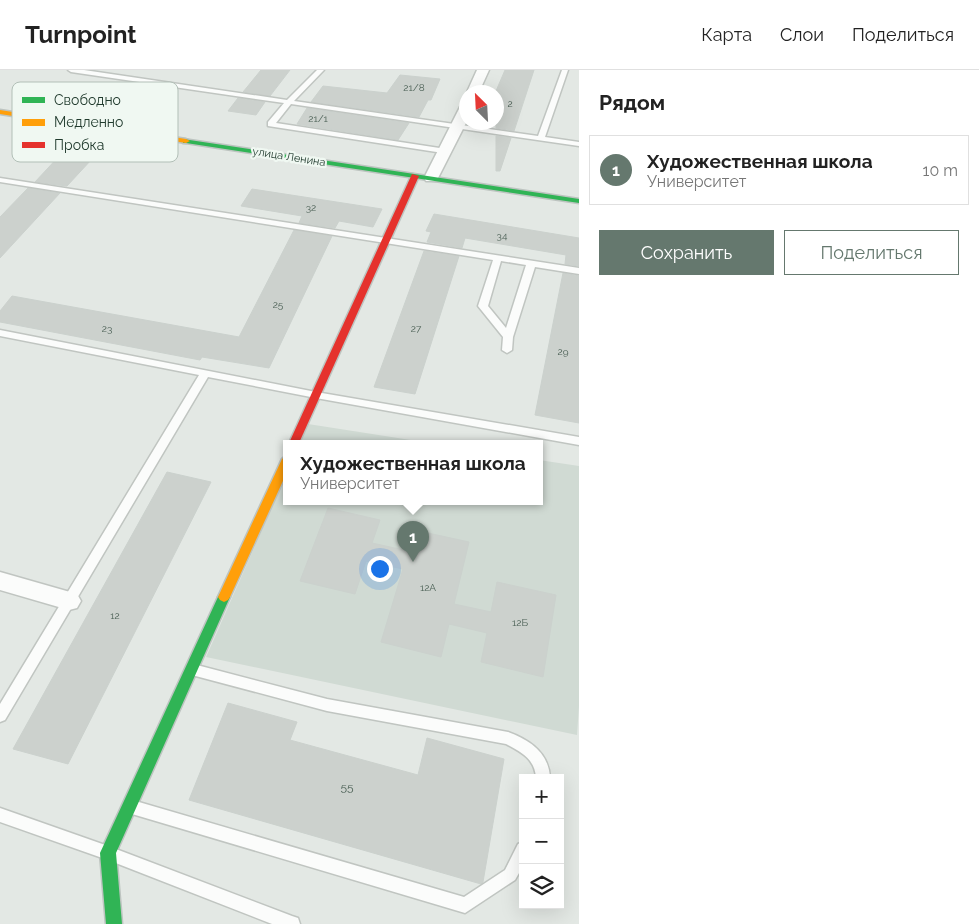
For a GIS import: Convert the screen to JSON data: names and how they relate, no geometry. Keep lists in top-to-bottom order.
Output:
{
  "streets": {
    "street": ["улица Ленина"]
  },
  "house_numbers": [
    "21/8",
    "2",
    "21/1",
    "32",
    "34",
    "25",
    "23",
    "27",
    "29",
    "12А",
    "12",
    "12Б",
    "55"
  ],
  "legend": ["Свободно", "Медленно", "Пробка"],
  "north": "top left",
  "page": {
    "header": "Turnpoint",
    "nav": ["Карта", "Слои", "Поделиться"],
    "heading": "Рядом",
    "list": [
      {
        "mark": "1",
        "name": "Художественная школа",
        "note": "Университет",
        "value": "10 m"
      }
    ],
    "buttons": ["Сохранить", "Поделиться"],
    "popup": ["Художественная школа", "Университет"],
    "pins": "1",
    "map_buttons": ["+", "−"]
  }
}
